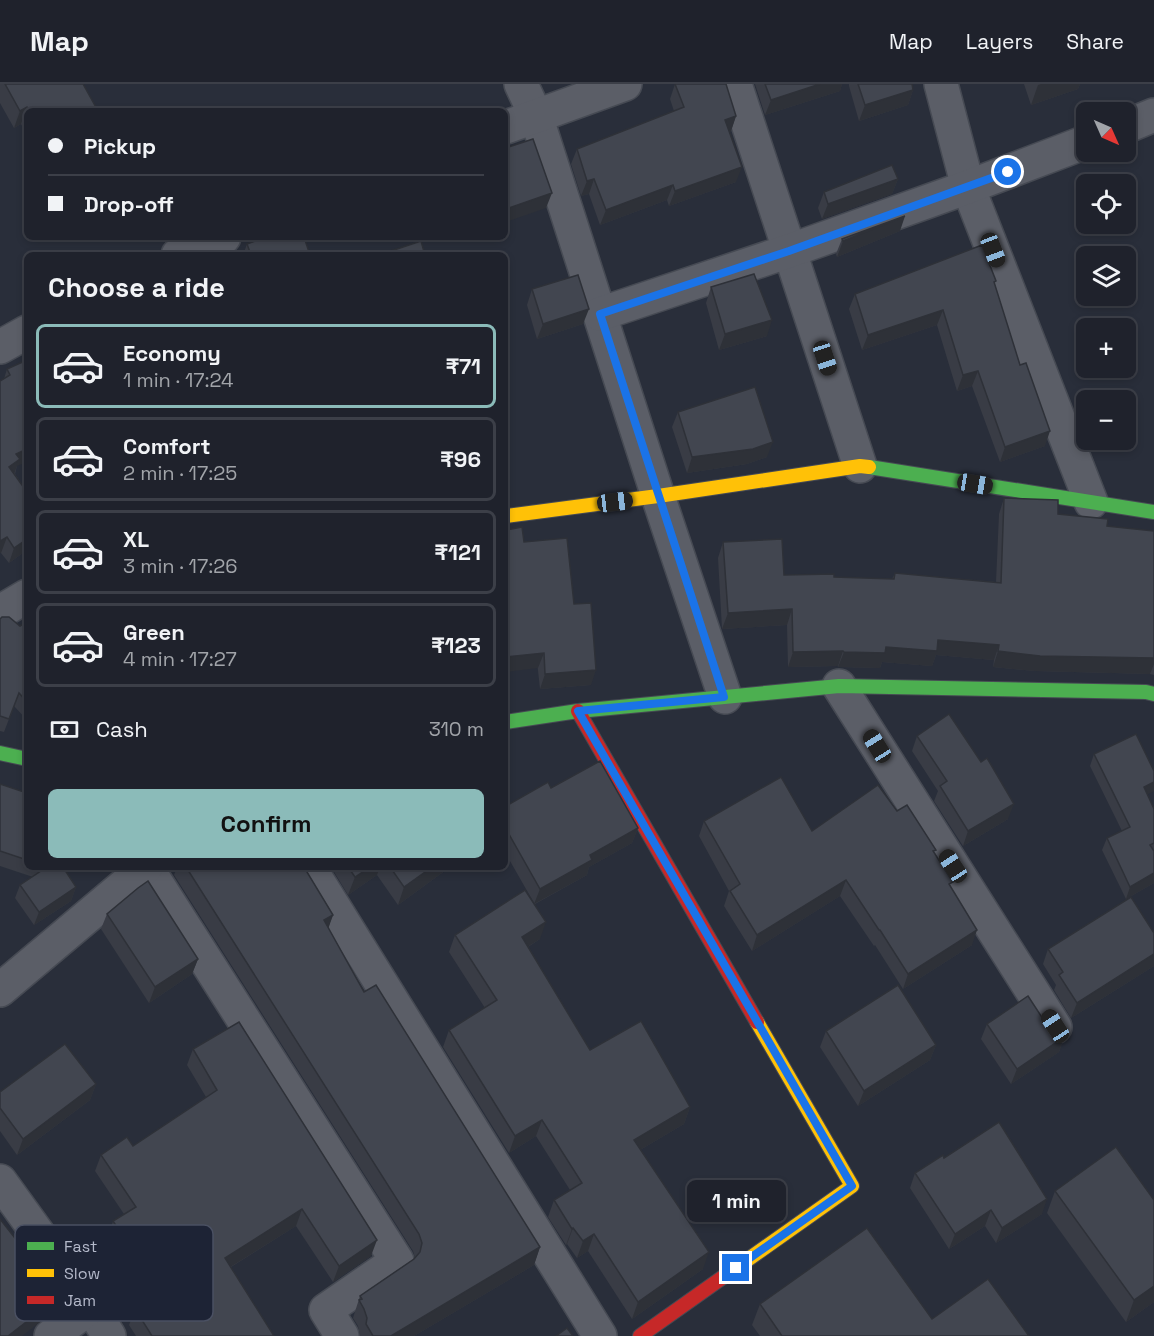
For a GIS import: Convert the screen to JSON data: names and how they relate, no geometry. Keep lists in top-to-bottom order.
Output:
{
  "legend": ["Fast", "Slow", "Jam"],
  "north": "bottom right",
  "page": {
    "header": "Map",
    "nav": ["Map", "Layers", "Share"],
    "map_buttons": ["+", "−"],
    "banner": ["Pickup", "Drop-off"],
    "heading": "Choose a ride",
    "list": [
      {
        "name": "Economy",
        "note": "1 min · 17:24",
        "value": "₹71"
      },
      {
        "name": "Comfort",
        "note": "2 min · 17:25",
        "value": "₹96"
      },
      {
        "name": "XL",
        "note": "3 min · 17:26",
        "value": "₹121"
      },
      {
        "name": "Green",
        "note": "4 min · 17:27",
        "value": "₹123"
      }
    ],
    "pay": ["Cash", "310 m"],
    "buttons": "Confirm",
    "bubble": "1 min"
  }
}
